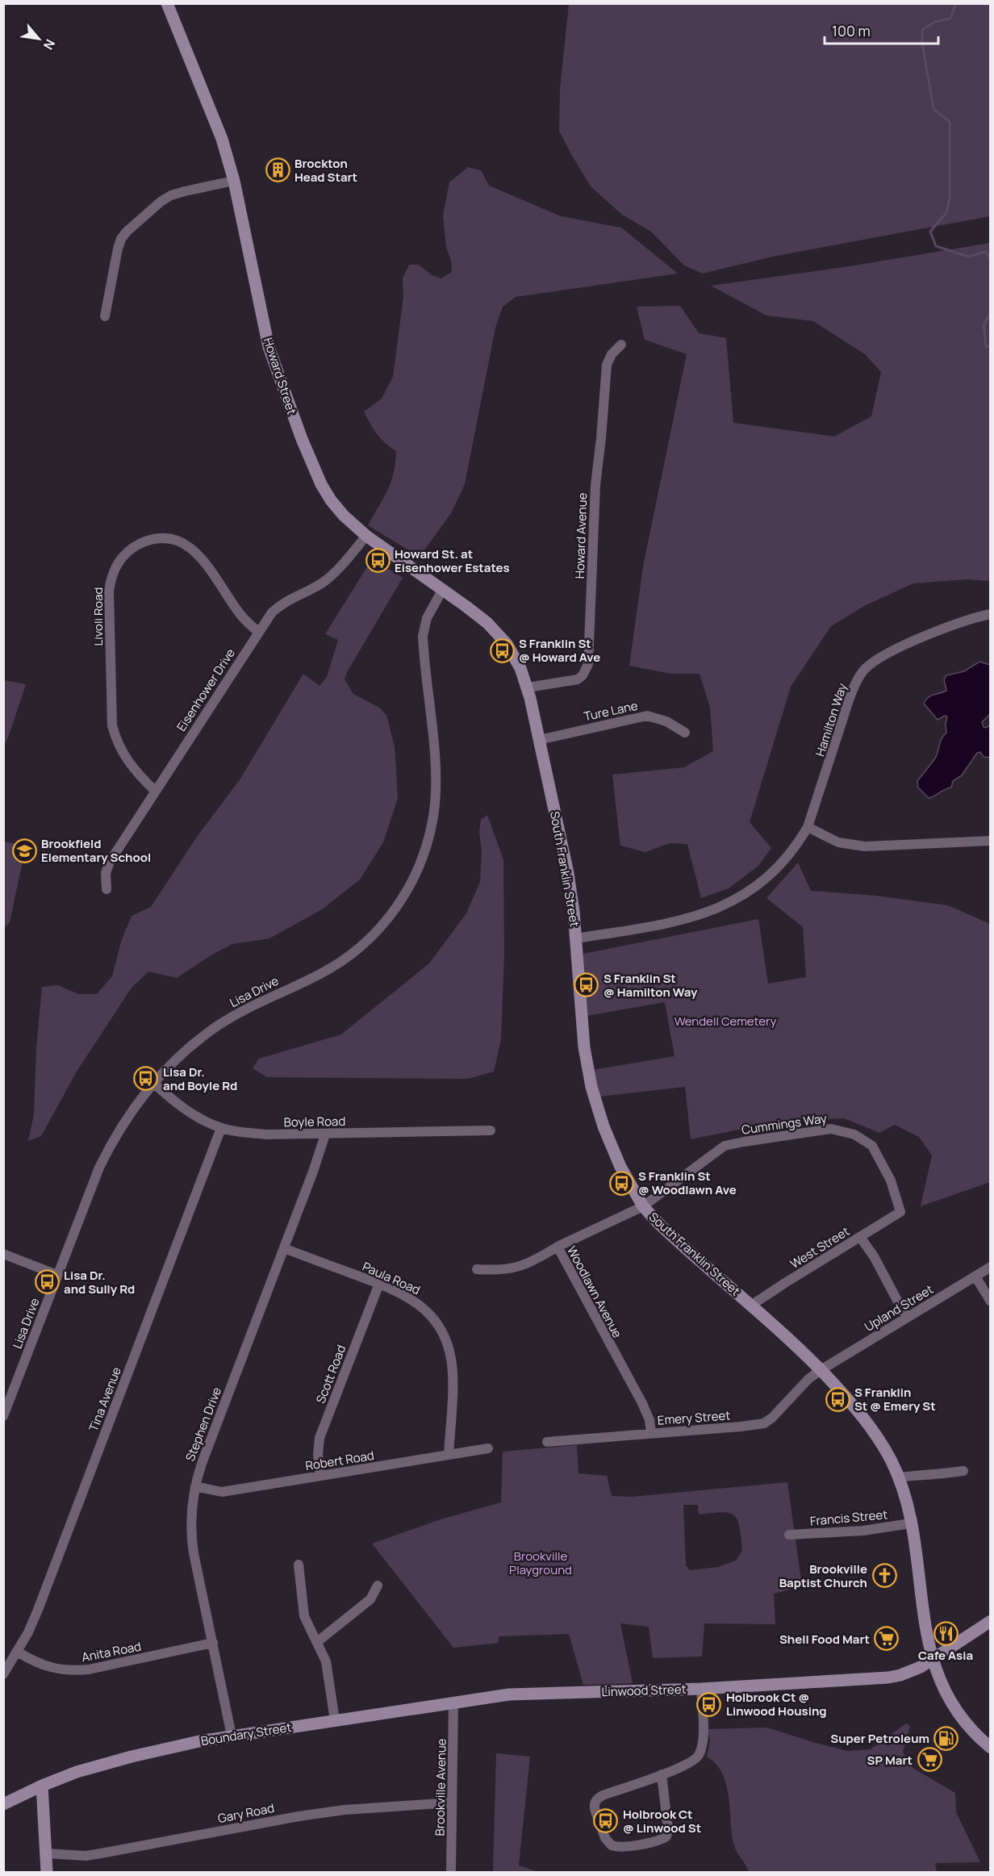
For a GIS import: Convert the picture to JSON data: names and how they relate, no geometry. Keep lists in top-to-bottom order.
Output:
{
  "streets": {
    "main road": [
      "Howard Street",
      "South Franklin Street",
      "Linwood Street",
      "Boundary Street"
    ],
    "street": [
      "Howard Avenue",
      "Livoli Road",
      "Eisenhower Drive",
      "Ture Lane",
      "Hamilton Way",
      "Lisa Drive",
      "Boyle Road",
      "Cummings Way",
      "West Street",
      "Paula Road",
      "Woodlawn Avenue",
      "Upland Street",
      "Scott Road",
      "Tina Avenue",
      "Emery Street",
      "Stephen Drive",
      "Robert Road",
      "Francis Street",
      "Anita Road",
      "Brookville Avenue",
      "Gary Road"
    ]
  },
  "crossings": [
    ["Howard Street", "Eisenhower Drive"],
    ["Howard Street", "South Franklin Street"],
    ["Howard Street", "Lisa Drive"],
    ["Howard Avenue", "South Franklin Street"],
    ["Livoli Road", "Eisenhower Drive"],
    ["Ture Lane", "South Franklin Street"],
    ["Hamilton Way", "South Franklin Street"],
    ["South Franklin Street", "Cummings Way"],
    ["South Franklin Street", "West Street"],
    ["South Franklin Street", "Woodlawn Avenue"],
    ["South Franklin Street", "Upland Street"],
    ["South Franklin Street", "Emery Street"],
    ["South Franklin Street", "Francis Street"],
    ["South Franklin Street", "Linwood Street"],
    ["Lisa Drive", "Boyle Road"],
    ["Boyle Road", "Tina Avenue"],
    ["Boyle Road", "Stephen Drive"],
    ["Cummings Way", "West Street"],
    ["Cummings Way", "Woodlawn Avenue"],
    ["Paula Road", "Scott Road"],
    ["Paula Road", "Stephen Drive"],
    ["Paula Road", "Robert Road"],
    ["Woodlawn Avenue", "Emery Street"],
    ["Upland Street", "Emery Street"],
    ["Scott Road", "Robert Road"],
    ["Tina Avenue", "Anita Road"],
    ["Stephen Drive", "Robert Road"],
    ["Stephen Drive", "Anita Road"],
    ["Stephen Drive", "Boundary Street"],
    ["Linwood Street", "Boundary Street"],
    ["Boundary Street", "Brookville Avenue"],
    ["Brookville Avenue", "Gary Road"]
  ],
  "parks": ["Wendell Cemetery", "Brookville Playground"],
  "places": {
    "building": ["Brockton Head Start"],
    "bus stop": [
      "Howard St. at Eisenhower Estates",
      "S Franklin St @ Howard Ave",
      "S Franklin St @ Hamilton Way",
      "Lisa Dr. and Boyle Rd",
      "S Franklin St @ Woodlawn Ave",
      "Lisa Dr. and Sully Rd",
      "S Franklin St @ Emery St",
      "Holbrook Ct @ Linwood Housing",
      "Holbrook Ct @ Linwood St"
    ],
    "school or university": ["Brookfield Elementary School"],
    "church": ["Brookville Baptist Church"],
    "restaurant": ["Cafe Asia"],
    "supermarket": ["Shell Food Mart", "SP Mart"],
    "fuel station": ["Super Petroleum"]
  },
  "scale_bar": "100 m",
  "north": "bottom right"
}
